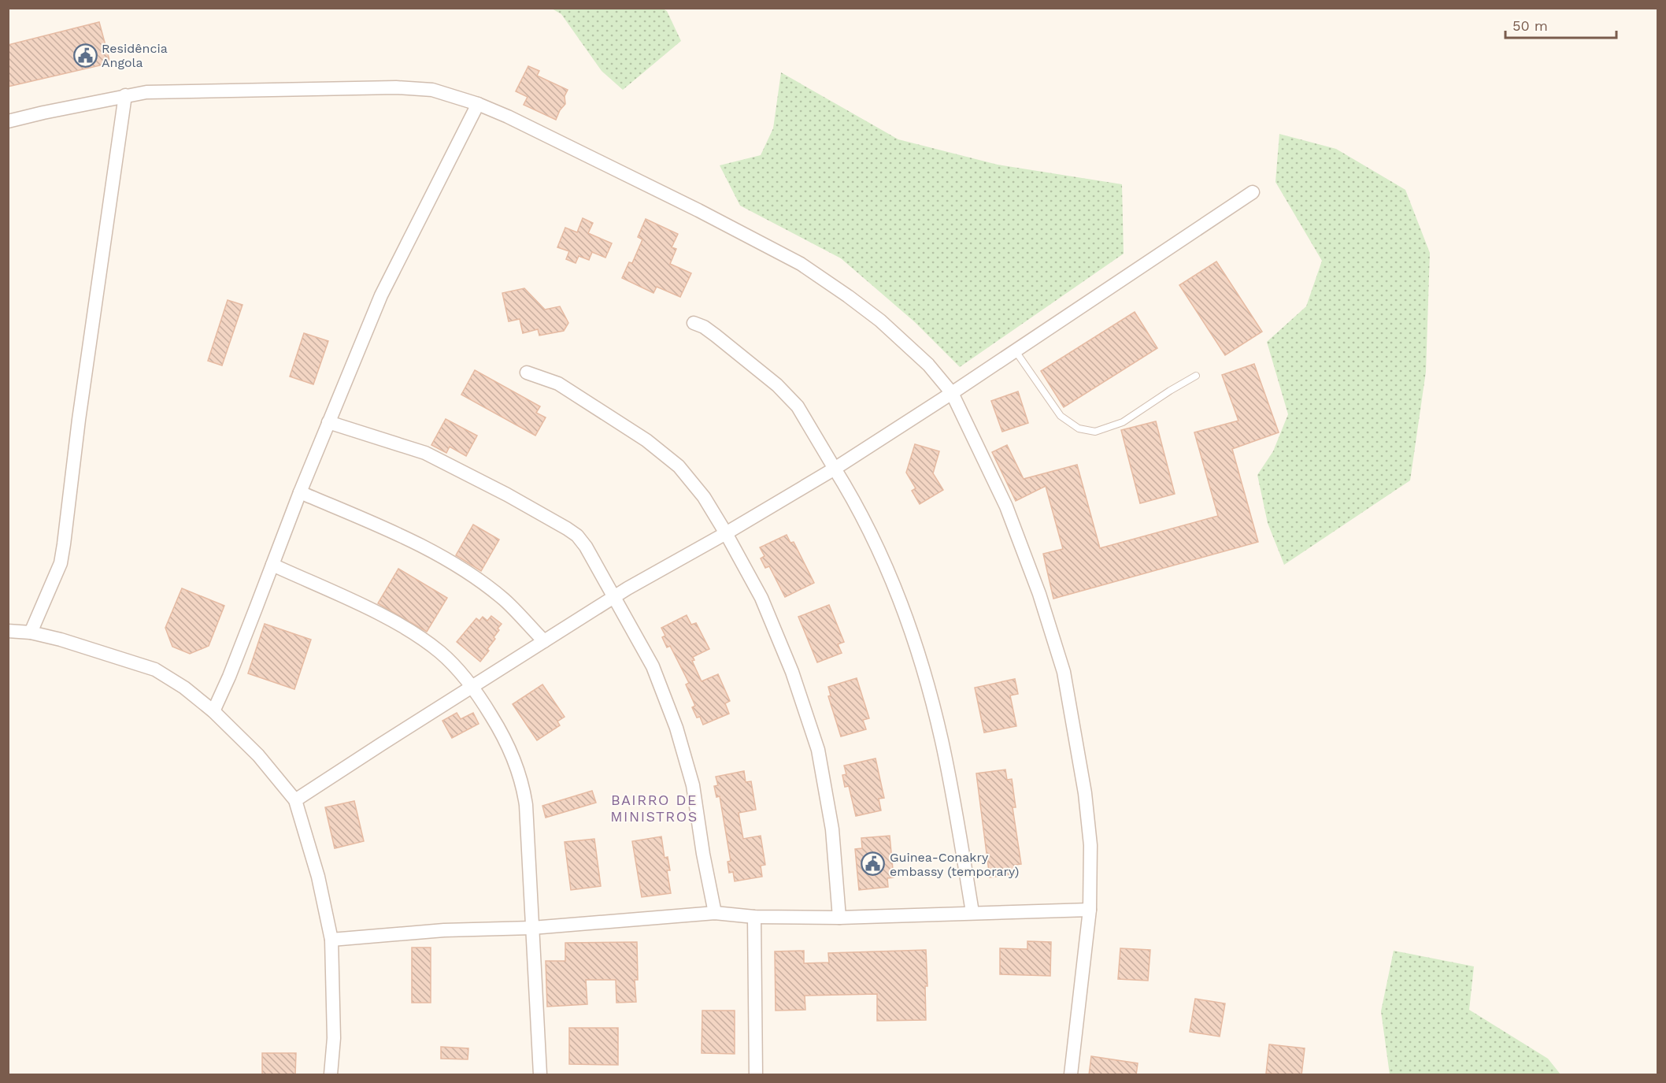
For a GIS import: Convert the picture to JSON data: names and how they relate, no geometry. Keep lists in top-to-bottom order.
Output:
{
  "districts": ["BAIRRO DE MINISTROS"],
  "places": {
    "public building": ["Residência Angola", "Guinea-Conakry embassy (temporary)"]
  },
  "scale_bar": "50 m"
}
